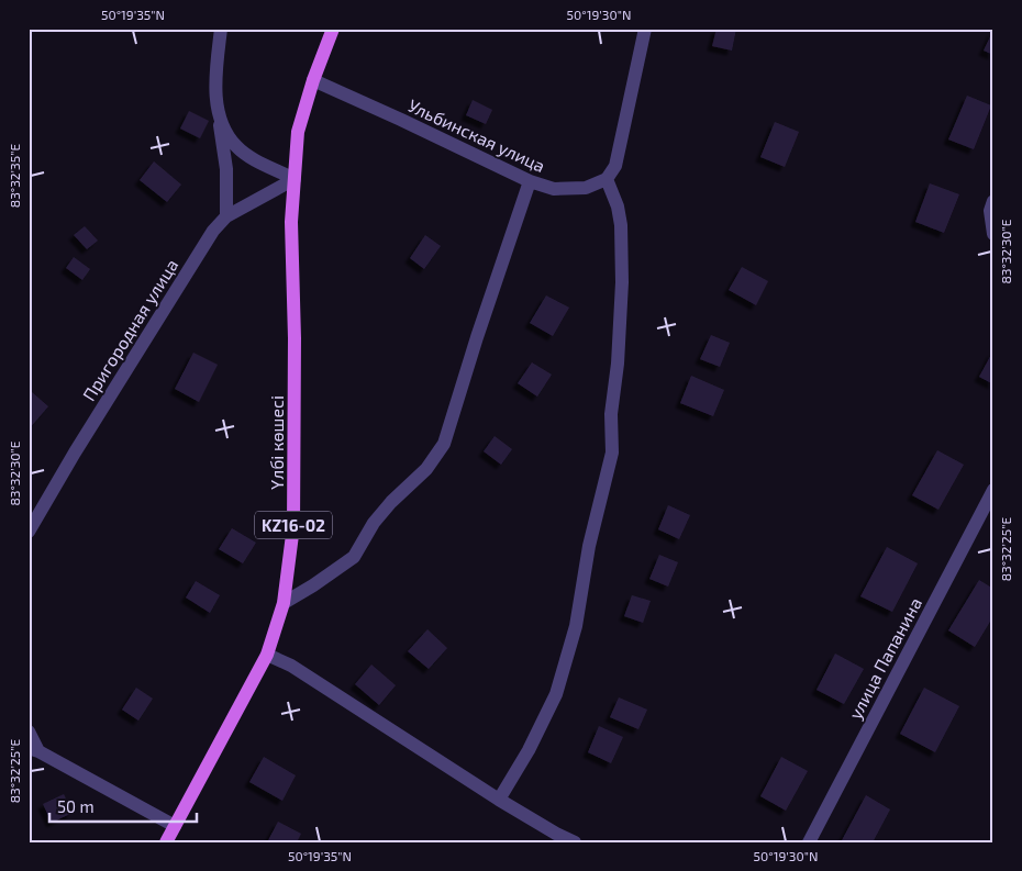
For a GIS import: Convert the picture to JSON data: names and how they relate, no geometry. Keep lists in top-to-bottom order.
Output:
{
  "streets": {
    "main road": ["Үлбі көшесі", "KZ16-02"],
    "street": ["Ульбинская улица", "Пригородная улица", "улица Папанина"]
  },
  "crossings": [
    ["Ульбинская улица", "KZ16-02"],
    ["Пригородная улица", "Үлбі көшесі"],
    ["Пригородная улица", "KZ16-02"],
    ["Үлбі көшесі", "KZ16-02"]
  ],
  "scale_bar": "50 m",
  "coordinates": [
    "50°19'35\"N",
    "50°19'30\"N",
    "83°32'35\"E",
    "83°32'30\"E",
    "83°32'25\"E"
  ]
}
